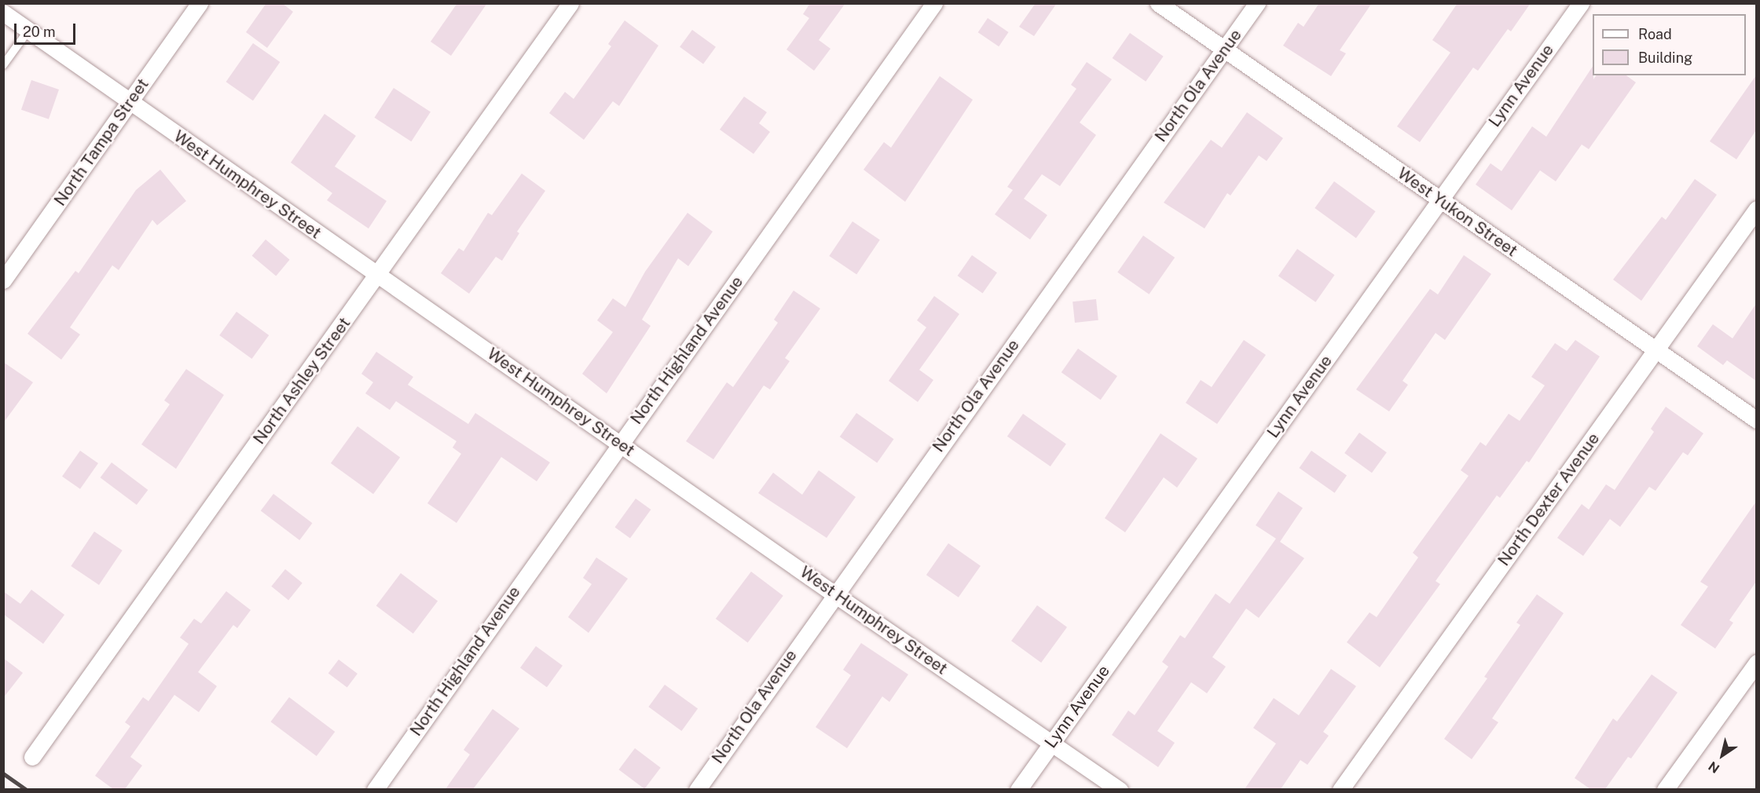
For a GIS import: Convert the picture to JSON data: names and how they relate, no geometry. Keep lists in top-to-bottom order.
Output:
{
  "streets": {
    "street": [
      "North Ola Avenue",
      "Lynn Avenue",
      "North Tampa Street",
      "West Humphrey Street",
      "West Yukon Street",
      "North Highland Avenue",
      "North Ashley Street",
      "North Dexter Avenue"
    ]
  },
  "crossings": [
    ["North Ola Avenue", "West Humphrey Street"],
    ["North Ola Avenue", "West Yukon Street"],
    ["Lynn Avenue", "West Humphrey Street"],
    ["Lynn Avenue", "West Yukon Street"],
    ["North Tampa Street", "West Humphrey Street"],
    ["West Humphrey Street", "North Highland Avenue"],
    ["West Humphrey Street", "North Ashley Street"],
    ["West Yukon Street", "North Dexter Avenue"]
  ],
  "legend": ["Road", "Building"],
  "scale_bar": "20 m",
  "north": "bottom left"
}
